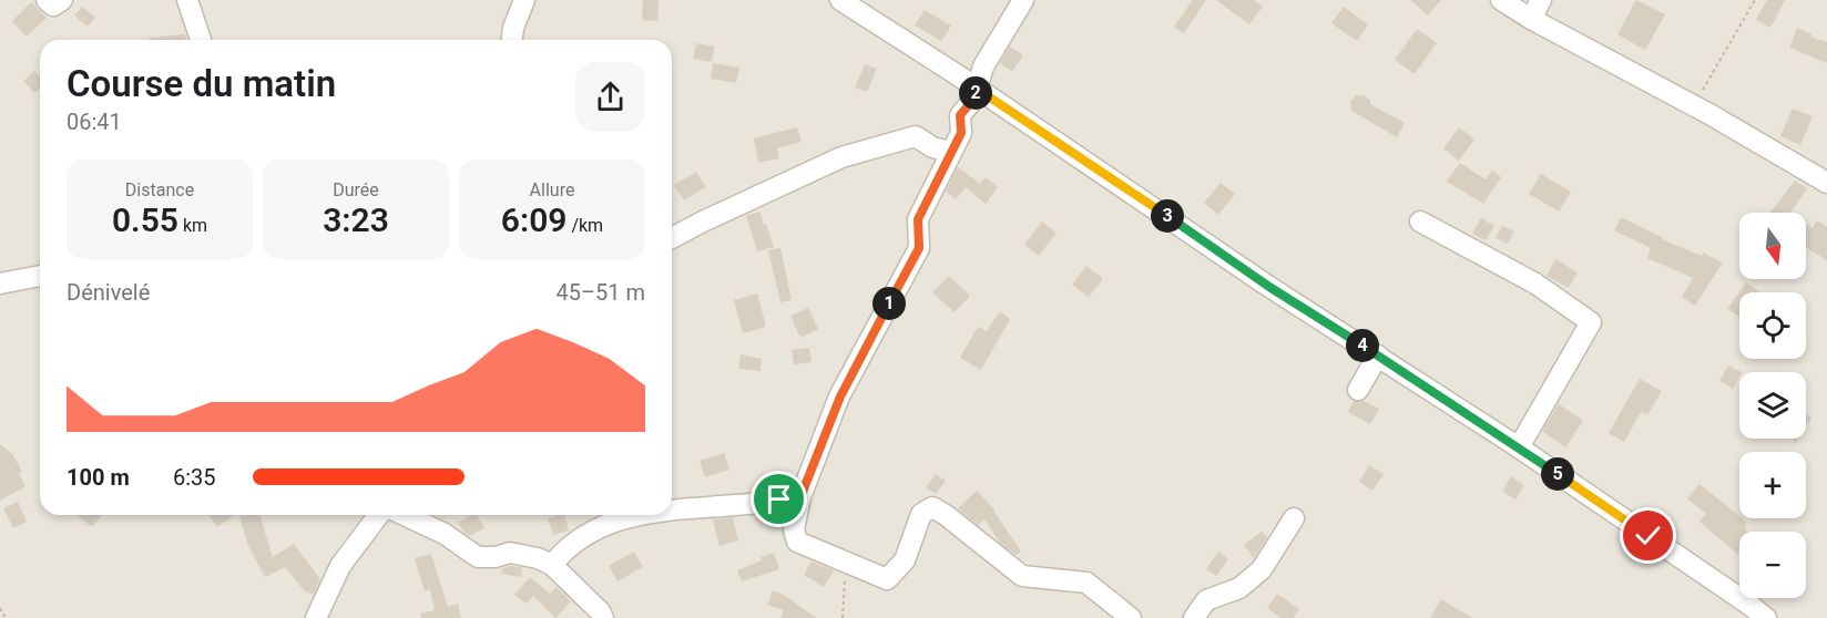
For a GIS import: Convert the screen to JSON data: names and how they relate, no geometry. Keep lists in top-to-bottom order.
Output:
{
  "north": "bottom",
  "page": {
    "heading": ["Course du matin", "06:41"],
    "pins": [
      "2",
      "3",
      "1",
      "4",
      "5"
    ],
    "stats": [
      ["Distance", "0.55 km"],
      ["Durée", "3:23"],
      ["Allure", "6:09 /km"]
    ],
    "map_buttons": ["+", "−"],
    "chart": ["Dénivelé", "45–51 m"],
    "list": [
      {
        "name": "100 m",
        "note": "6:35"
      }
    ]
  }
}
